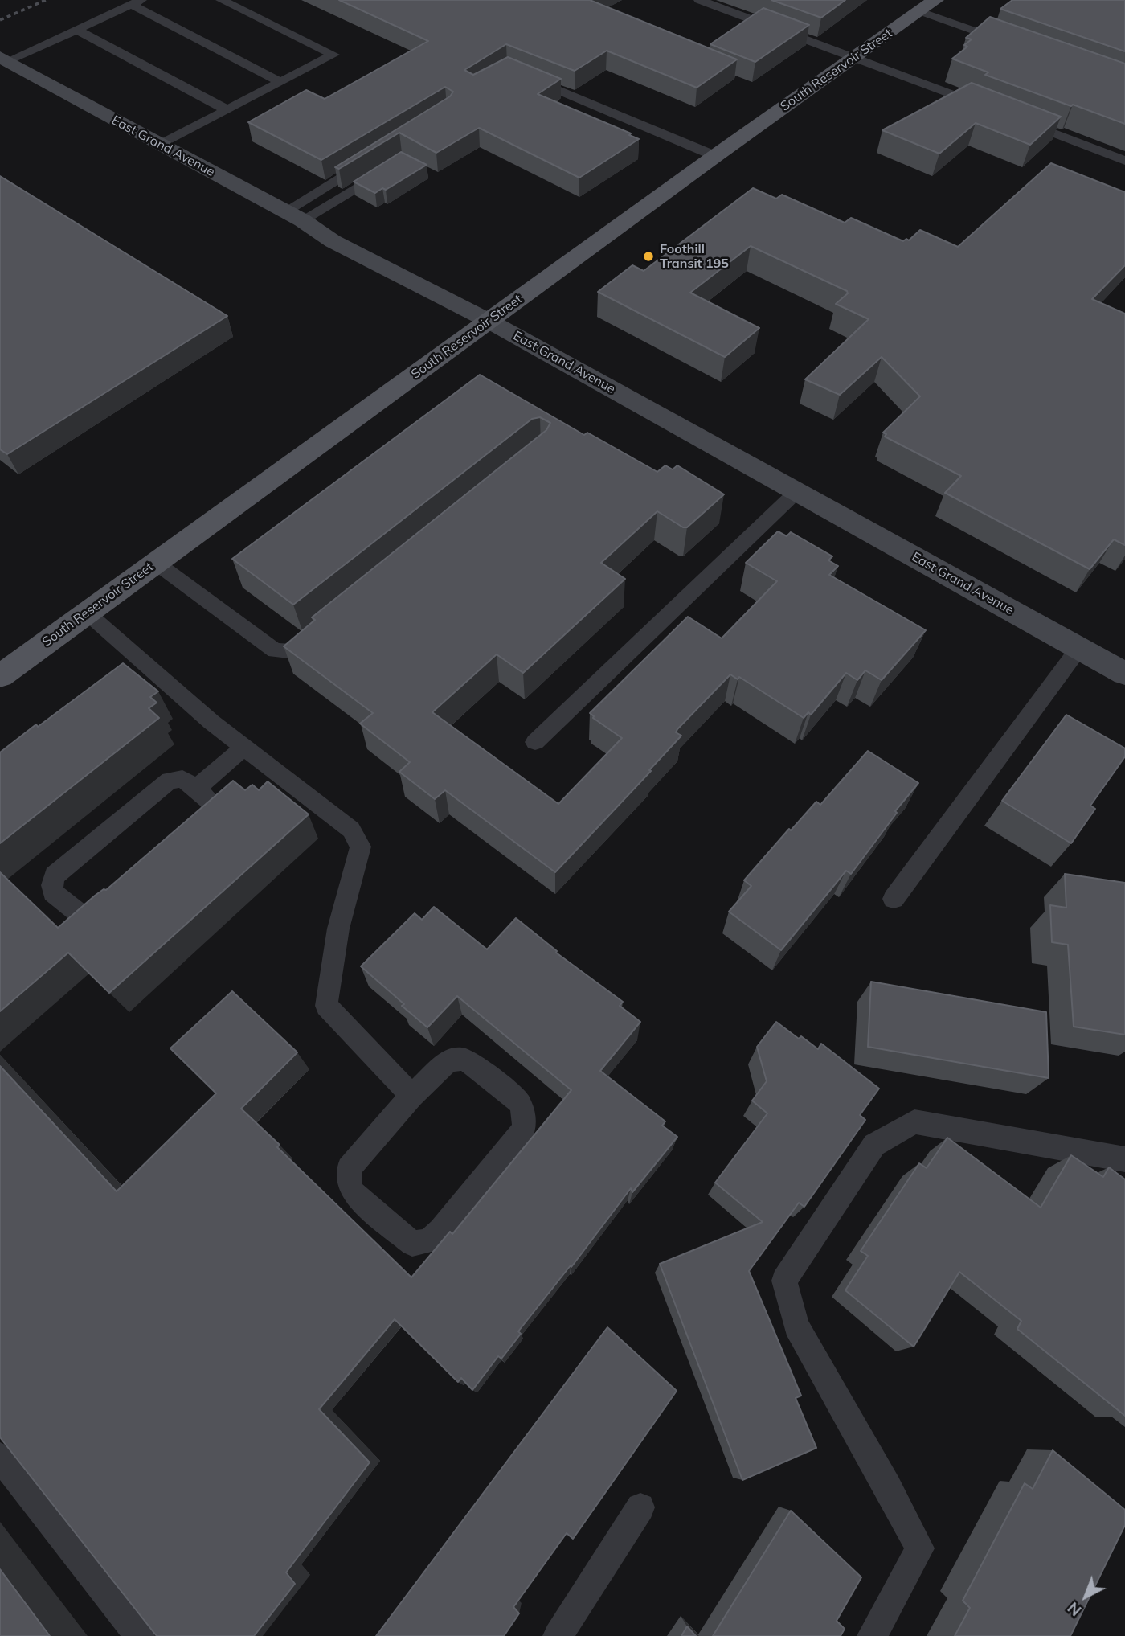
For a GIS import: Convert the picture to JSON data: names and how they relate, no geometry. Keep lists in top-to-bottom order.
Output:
{
  "streets": {
    "main road": ["South Reservoir Street"],
    "street": ["East Grand Avenue"]
  },
  "crossings": [
    ["South Reservoir Street", "East Grand Avenue"]
  ],
  "places": ["Foothill Transit 195"],
  "north": "bottom left"
}
